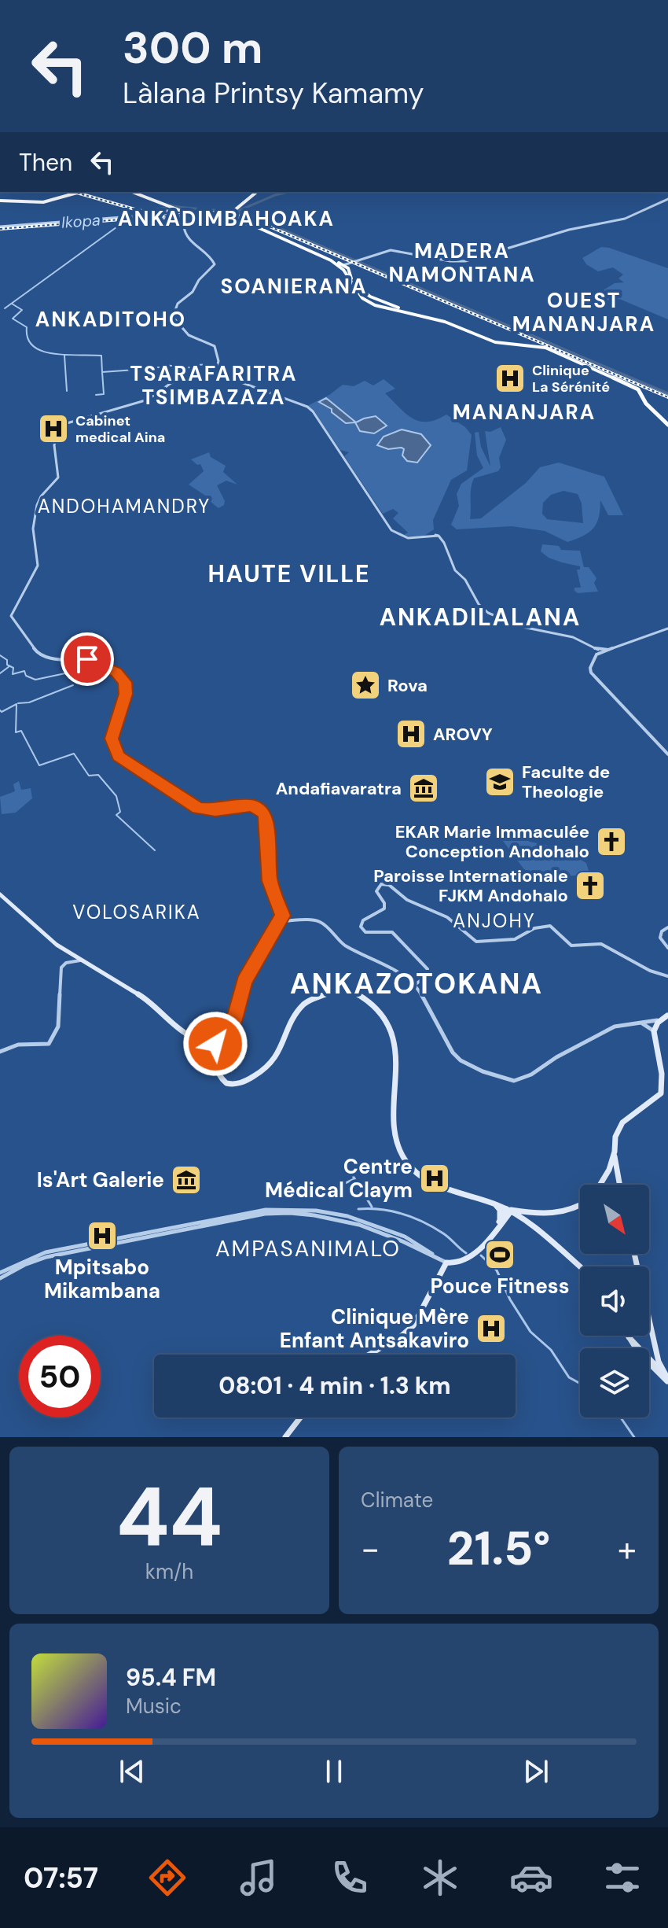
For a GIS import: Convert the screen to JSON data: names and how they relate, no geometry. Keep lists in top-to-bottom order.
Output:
{
  "districts": [
    "ANKADIMBAHOAKA",
    "MADERA NAMONTANA",
    "SOANIERANA",
    "OUEST MANANJARA",
    "ANKADITOHO",
    "TSARAFARITRA TSIMBAZAZA",
    "MANANJARA",
    "ANDOHAMANDRY",
    "HAUTE VILLE",
    "ANKADILALANA",
    "VOLOSARIKA",
    "ANJOHY",
    "ANKAZOTOKANA",
    "AMPASANIMALO"
  ],
  "water": ["Ikopa"],
  "places": {
    "hospital": [
      "Clinique La Sérénité",
      "Cabinet medical Aina",
      "AROVY",
      "Centre Médical Claym",
      "Mpitsabo Mikambana",
      "Clinique Mère Enfant Antsakaviro"
    ],
    "place": ["Rova"],
    "school or university": ["Faculte de Theologie"],
    "museum": ["Andafiavaratra", "Is'Art Galerie"],
    "church": ["EKAR Marie Immaculée Conception Andohalo", "Paroisse Internationale FJKM Andohalo"],
    "sports": ["Pouce Fitness"]
  },
  "north": "bottom right",
  "page": {
    "turn": ["300 m", "Làlana Printsy Kamamy"],
    "then": "Then",
    "limit": "50",
    "trip": "08:01 · 4 min · 1.3 km",
    "tile": [
      ["44", "km/h"],
      "Climate"
    ],
    "heat": ["−", "21.5°", "+"],
    "song": ["95.4 FM", "Music"],
    "tabs": "07:57"
  }
}
